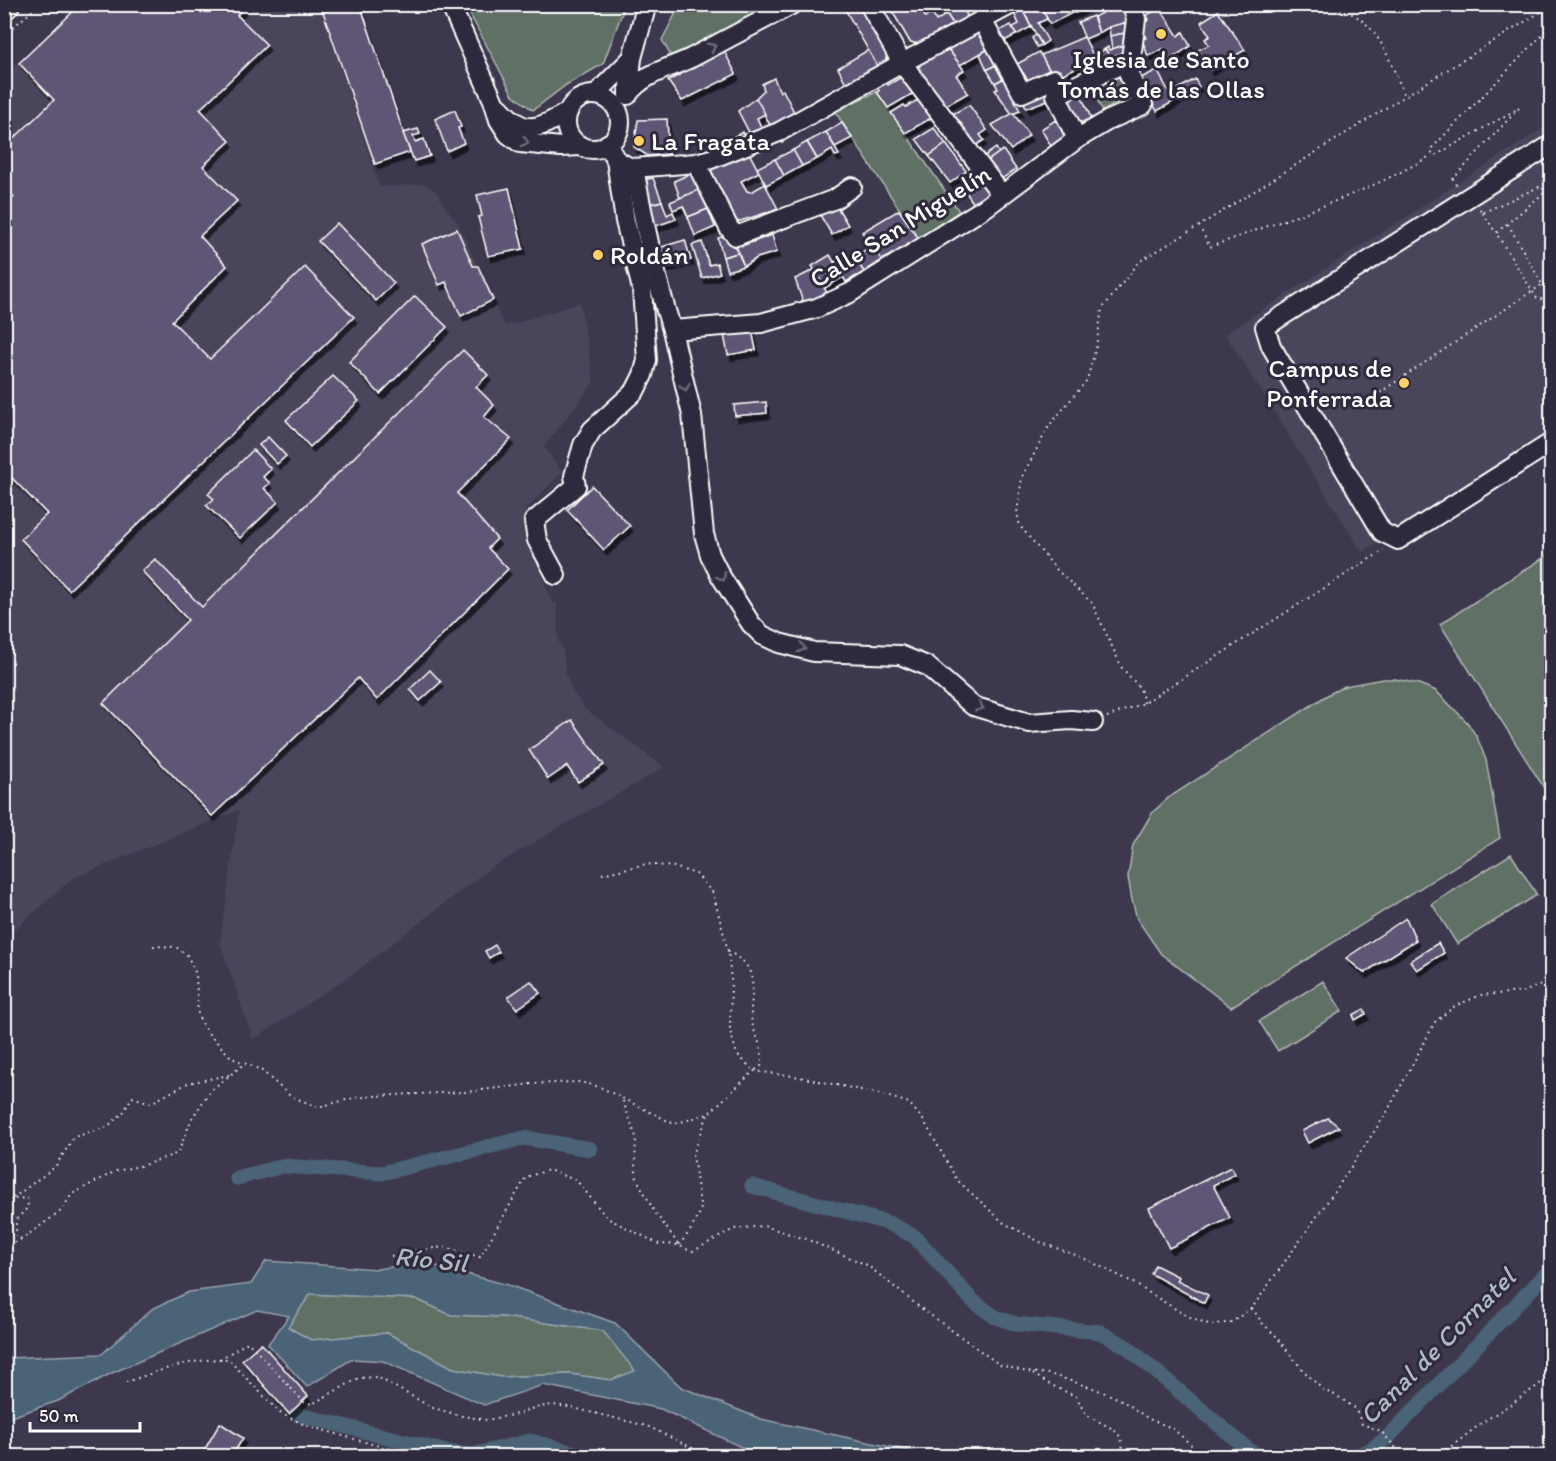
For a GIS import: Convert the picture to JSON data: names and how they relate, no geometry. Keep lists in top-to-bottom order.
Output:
{
  "streets": {
    "street": ["Calle San Miguelín"]
  },
  "water": ["Río Sil", "Canal de Cornatel"],
  "places": [
    "Iglesia de Santo Tomás de las Ollas",
    "La Fragata",
    "Roldán",
    "Campus de Ponferrada"
  ],
  "scale_bar": "50 m"
}
